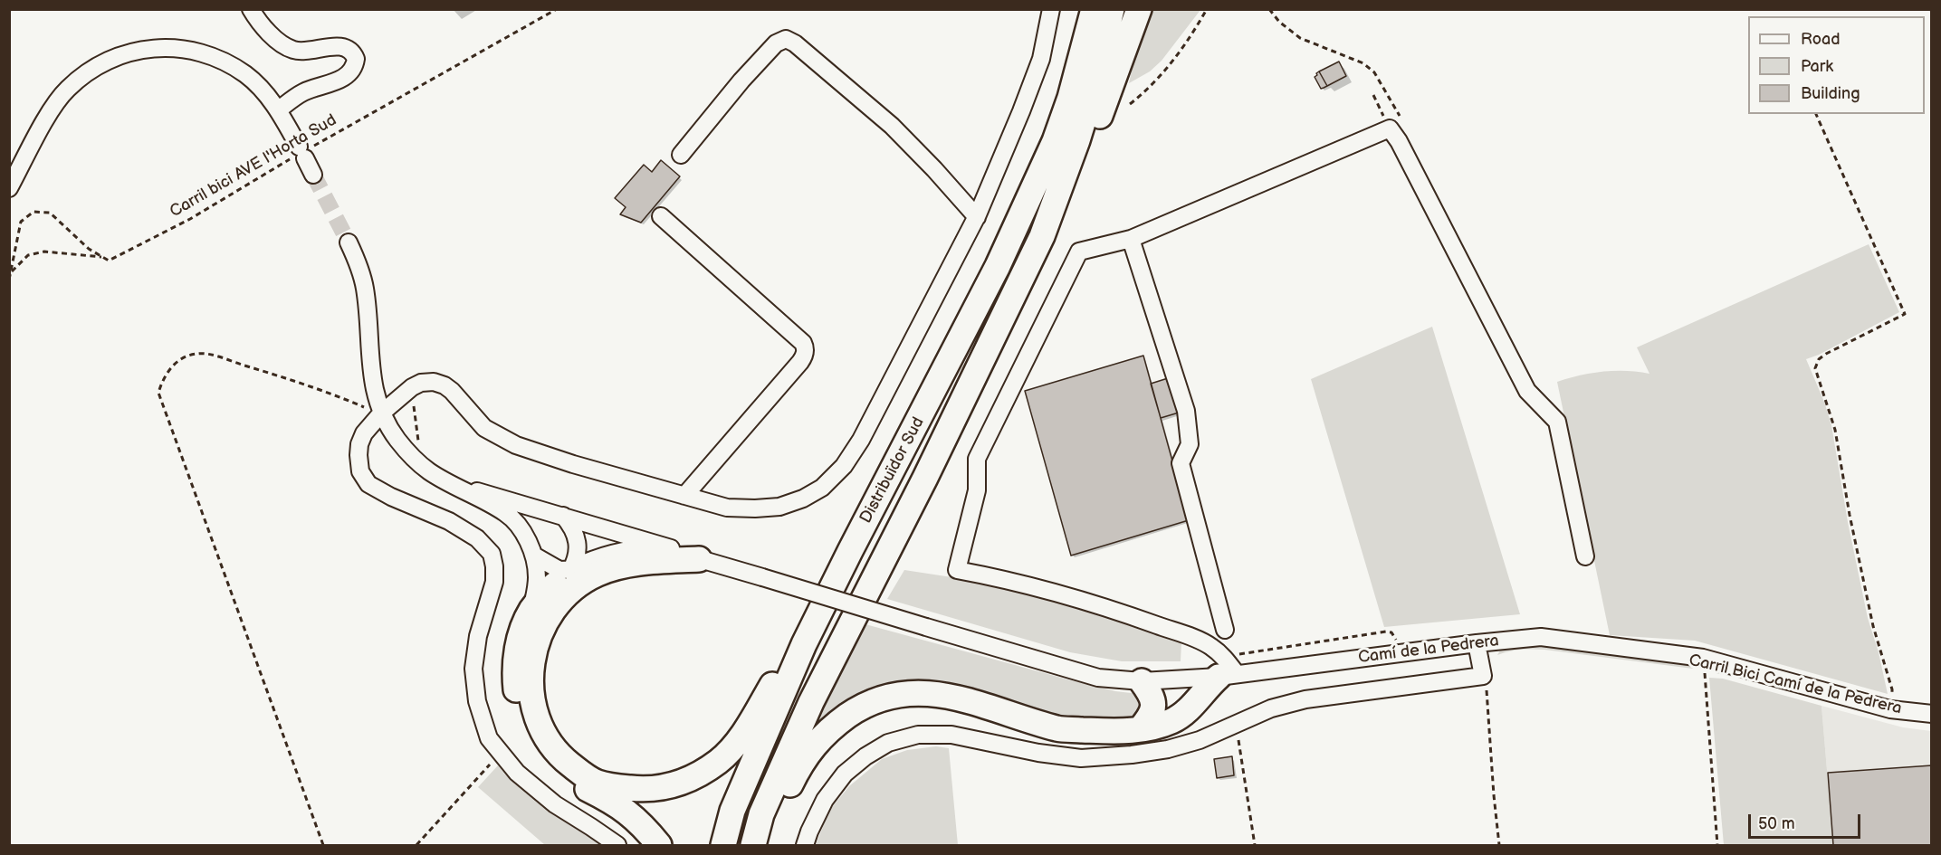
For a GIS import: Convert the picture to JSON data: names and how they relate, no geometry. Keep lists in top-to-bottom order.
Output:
{
  "streets": {
    "highway": ["Distribuïdor Sud"],
    "street": ["Camí de la Pedrera"],
    "path": ["Carril bici AVE l'Horta Sud", "Carril Bici Camí de la Pedrera"]
  },
  "crossings": [
    ["Camí de la Pedrera", "Carril Bici Camí de la Pedrera"]
  ],
  "legend": ["Road", "Park", "Building"],
  "scale_bar": "50 m"
}
